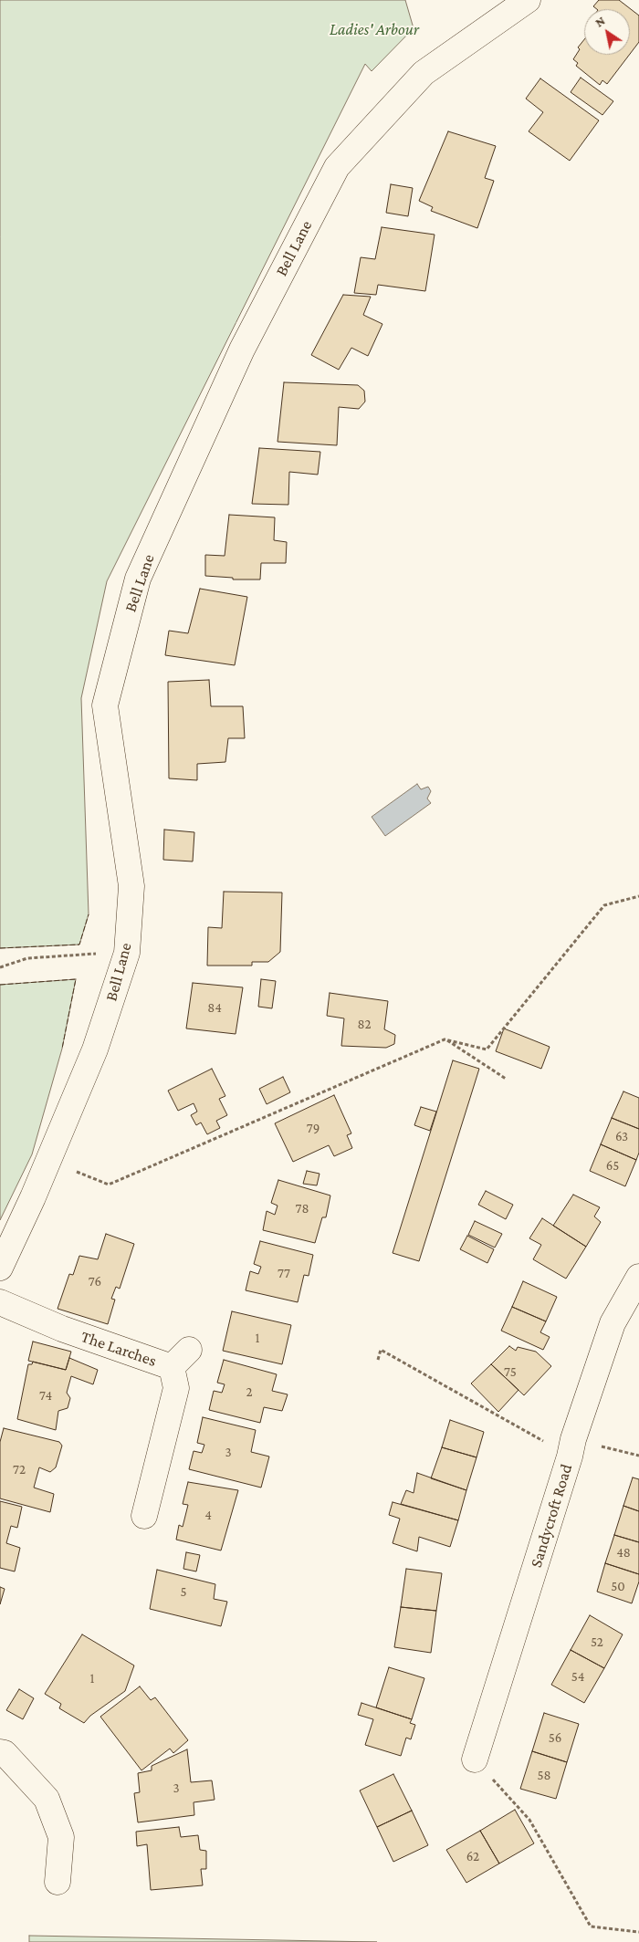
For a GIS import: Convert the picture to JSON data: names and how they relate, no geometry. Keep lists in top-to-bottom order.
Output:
{
  "streets": {
    "street": ["Bell Lane", "The Larches", "Sandycroft Road"]
  },
  "parks": ["Ladies' Arbour"],
  "house_numbers": [
    "84",
    "82",
    "79",
    "63",
    "65",
    "78",
    "77",
    "76",
    "1",
    "75",
    "2",
    "74",
    "3",
    "72",
    "4",
    "48",
    "50",
    "5",
    "52",
    "54",
    "1",
    "56",
    "58",
    "3",
    "62"
  ],
  "north": "top left"
}
